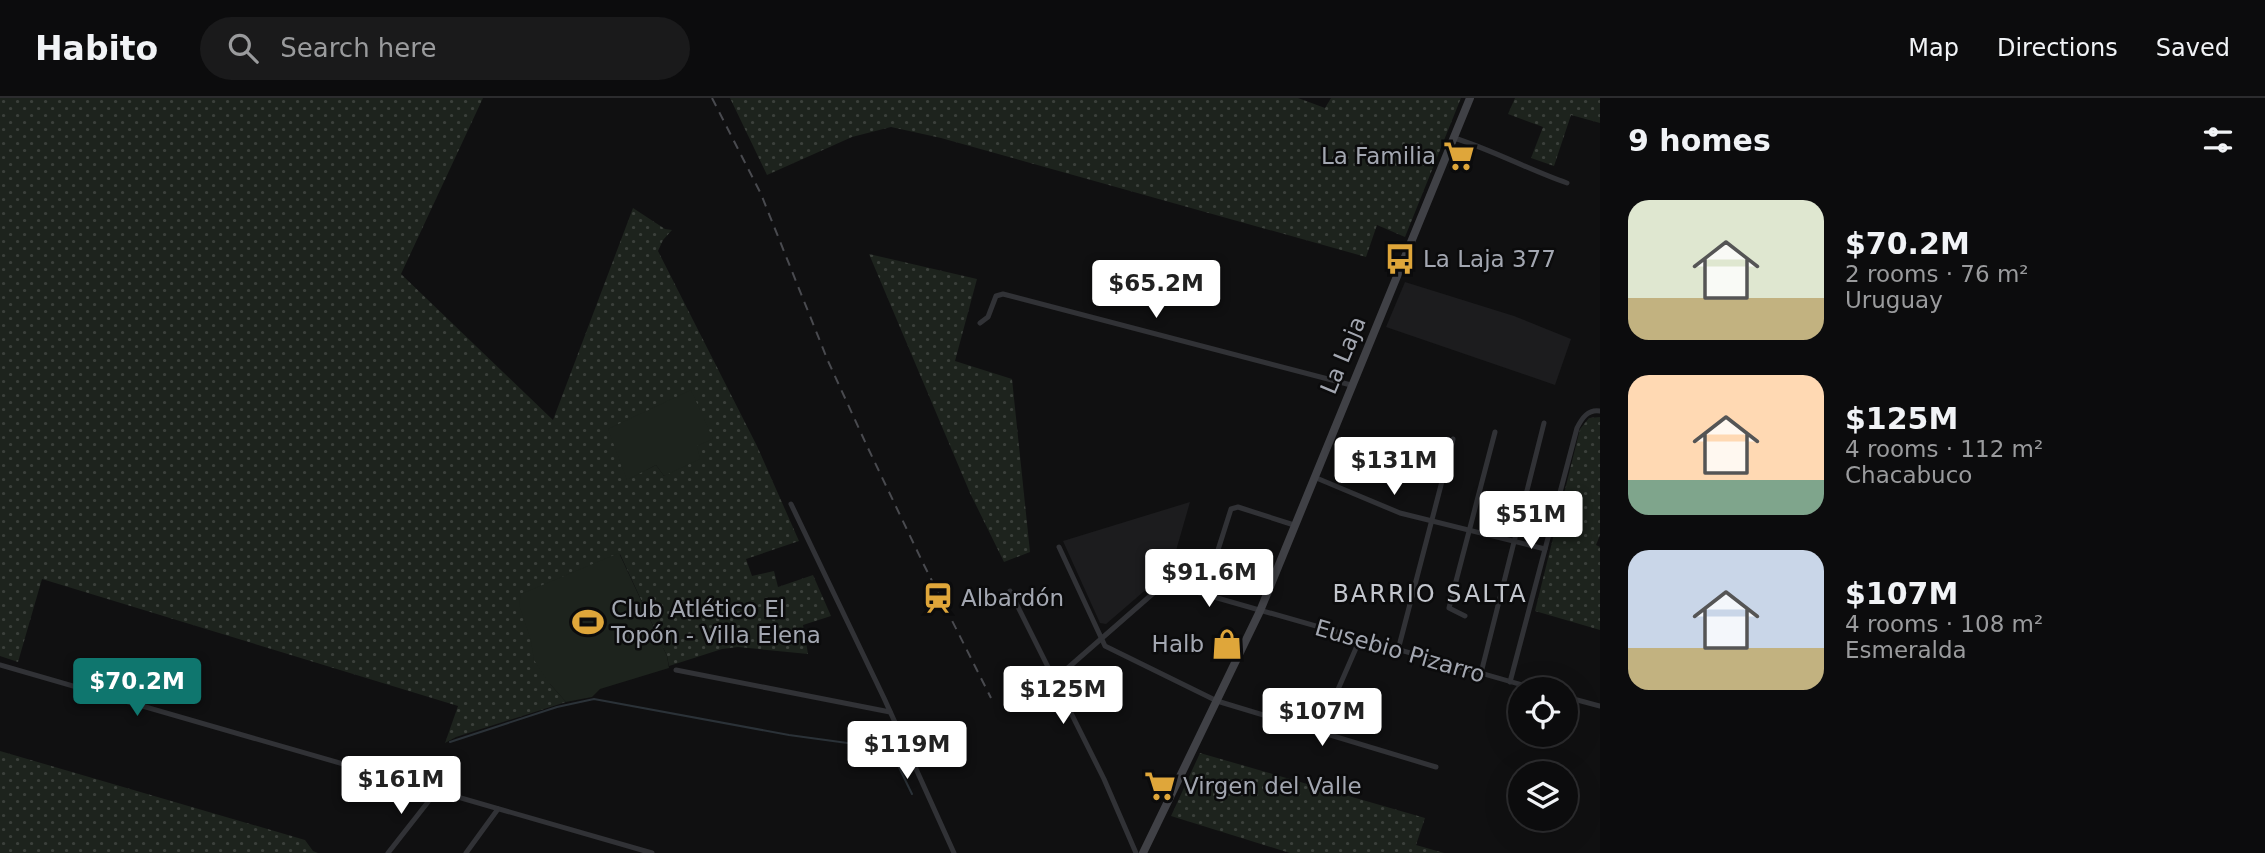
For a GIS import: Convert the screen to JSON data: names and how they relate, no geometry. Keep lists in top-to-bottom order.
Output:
{
  "streets": {
    "main road": ["La Laja"],
    "street": ["Eusebio Pizarro"]
  },
  "crossings": [
    ["La Laja", "Eusebio Pizarro"]
  ],
  "districts": ["BARRIO SALTA"],
  "places": {
    "supermarket": ["La Familia", "Virgen del Valle"],
    "bus stop": ["La Laja 377"],
    "station": ["Albardón"],
    "sports": ["Club Atlético El Topón - Villa Elena"],
    "shop": ["Halb"]
  },
  "page": {
    "header": "Habito",
    "search": "Search here",
    "nav": ["Map", "Directions", "Saved"],
    "heading": "9 homes",
    "list": [
      {
        "name": "$70.2M",
        "note": "2 rooms · 76 m² · Uruguay"
      },
      {
        "name": "$125M",
        "note": "4 rooms · 112 m² · Chacabuco"
      },
      {
        "name": "$107M",
        "note": "4 rooms · 108 m² · Esmeralda"
      }
    ],
    "price": [
      "$65.2M",
      "$131M",
      "$51M",
      "$91.6M",
      "$70.2M",
      "$125M",
      "$107M",
      "$119M",
      "$161M"
    ]
  }
}
